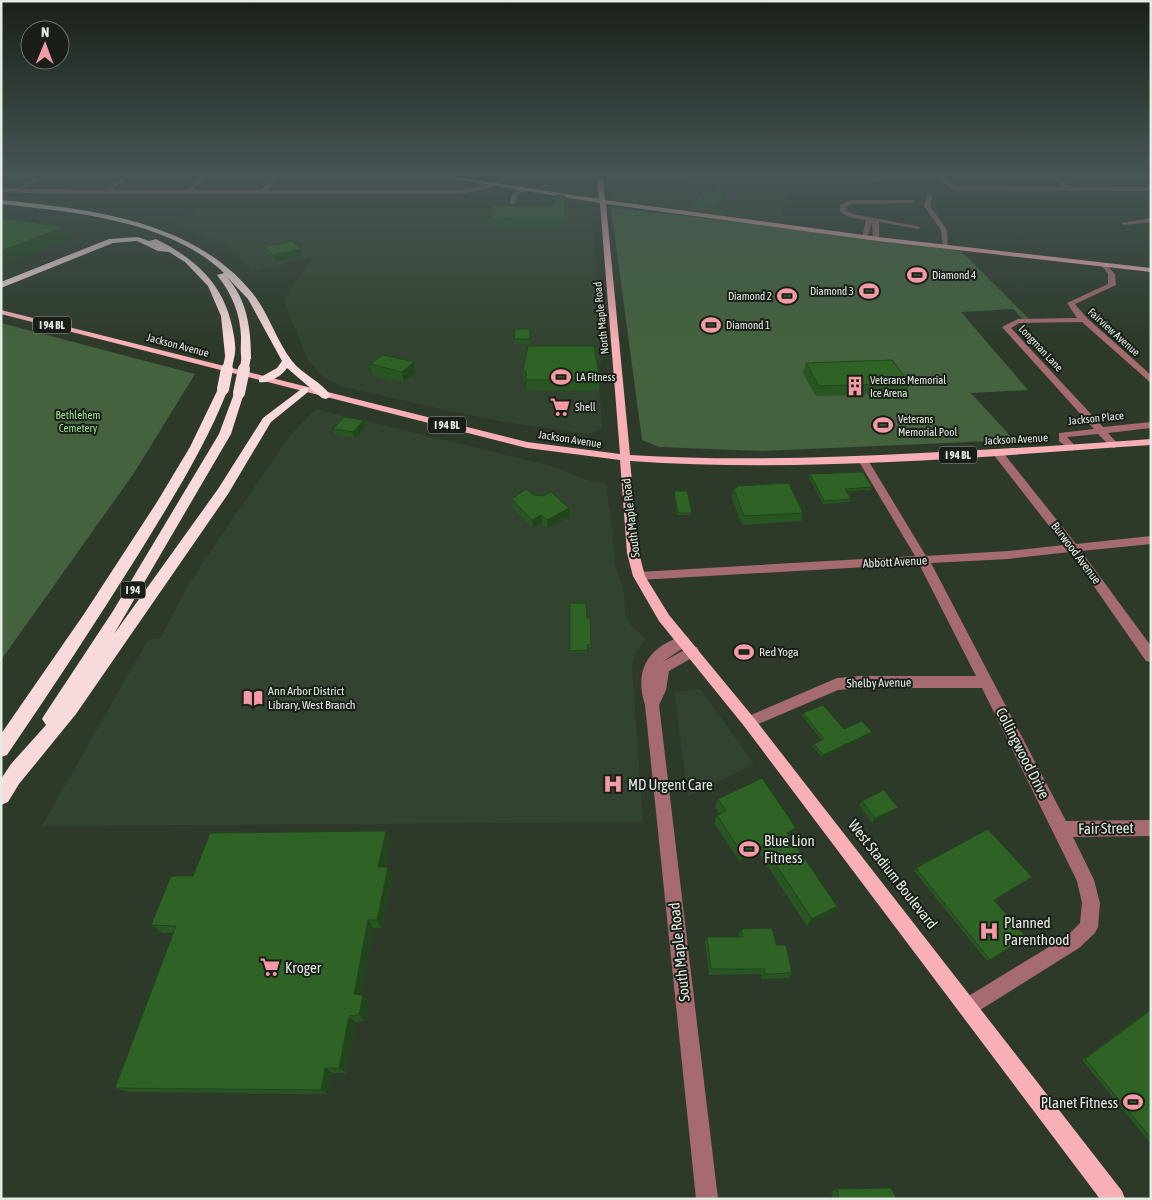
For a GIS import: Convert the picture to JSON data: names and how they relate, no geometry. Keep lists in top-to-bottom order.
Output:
{
  "streets": {
    "highway": ["I 94"],
    "main road": [
      "North Maple Road",
      "I 94 BL",
      "Jackson Avenue",
      "South Maple Road",
      "West Stadium Boulevard"
    ],
    "street": [
      "Fairview Avenue",
      "Longman Lane",
      "Jackson Place",
      "Burwood Avenue",
      "Abbott Avenue",
      "Shelby Avenue",
      "Collingwood Drive",
      "Fair Street"
    ]
  },
  "crossings": [
    ["North Maple Road", "Jackson Avenue"],
    ["North Maple Road", "South Maple Road"],
    ["Fairview Avenue", "Longman Lane"],
    ["Jackson Avenue", "Longman Lane"],
    ["Jackson Avenue", "Jackson Place"],
    ["Jackson Avenue", "South Maple Road"],
    ["Jackson Avenue", "Burwood Avenue"],
    ["Jackson Avenue", "Collingwood Drive"],
    ["Longman Lane", "Jackson Place"],
    ["South Maple Road", "Abbott Avenue"],
    ["South Maple Road", "West Stadium Boulevard"],
    ["Burwood Avenue", "Abbott Avenue"],
    ["Abbott Avenue", "Collingwood Drive"],
    ["Abbott Avenue", "West Stadium Boulevard"],
    ["Shelby Avenue", "Collingwood Drive"],
    ["Shelby Avenue", "West Stadium Boulevard"],
    ["Collingwood Drive", "Fair Street"],
    ["Collingwood Drive", "West Stadium Boulevard"]
  ],
  "parks": ["Bethlehem Cemetery"],
  "places": {
    "sports": [
      "Diamond 4",
      "Diamond 3",
      "Diamond 2",
      "Diamond 1",
      "LA Fitness",
      "Veterans Memorial Pool",
      "Red Yoga",
      "Blue Lion Fitness",
      "Planet Fitness"
    ],
    "building": ["Veterans Memorial Ice Arena"],
    "supermarket": ["Shell", "Kroger"],
    "library": ["Ann Arbor District Library, West Branch"],
    "hospital": ["MD Urgent Care", "Planned Parenthood"]
  },
  "north": "top"
}
